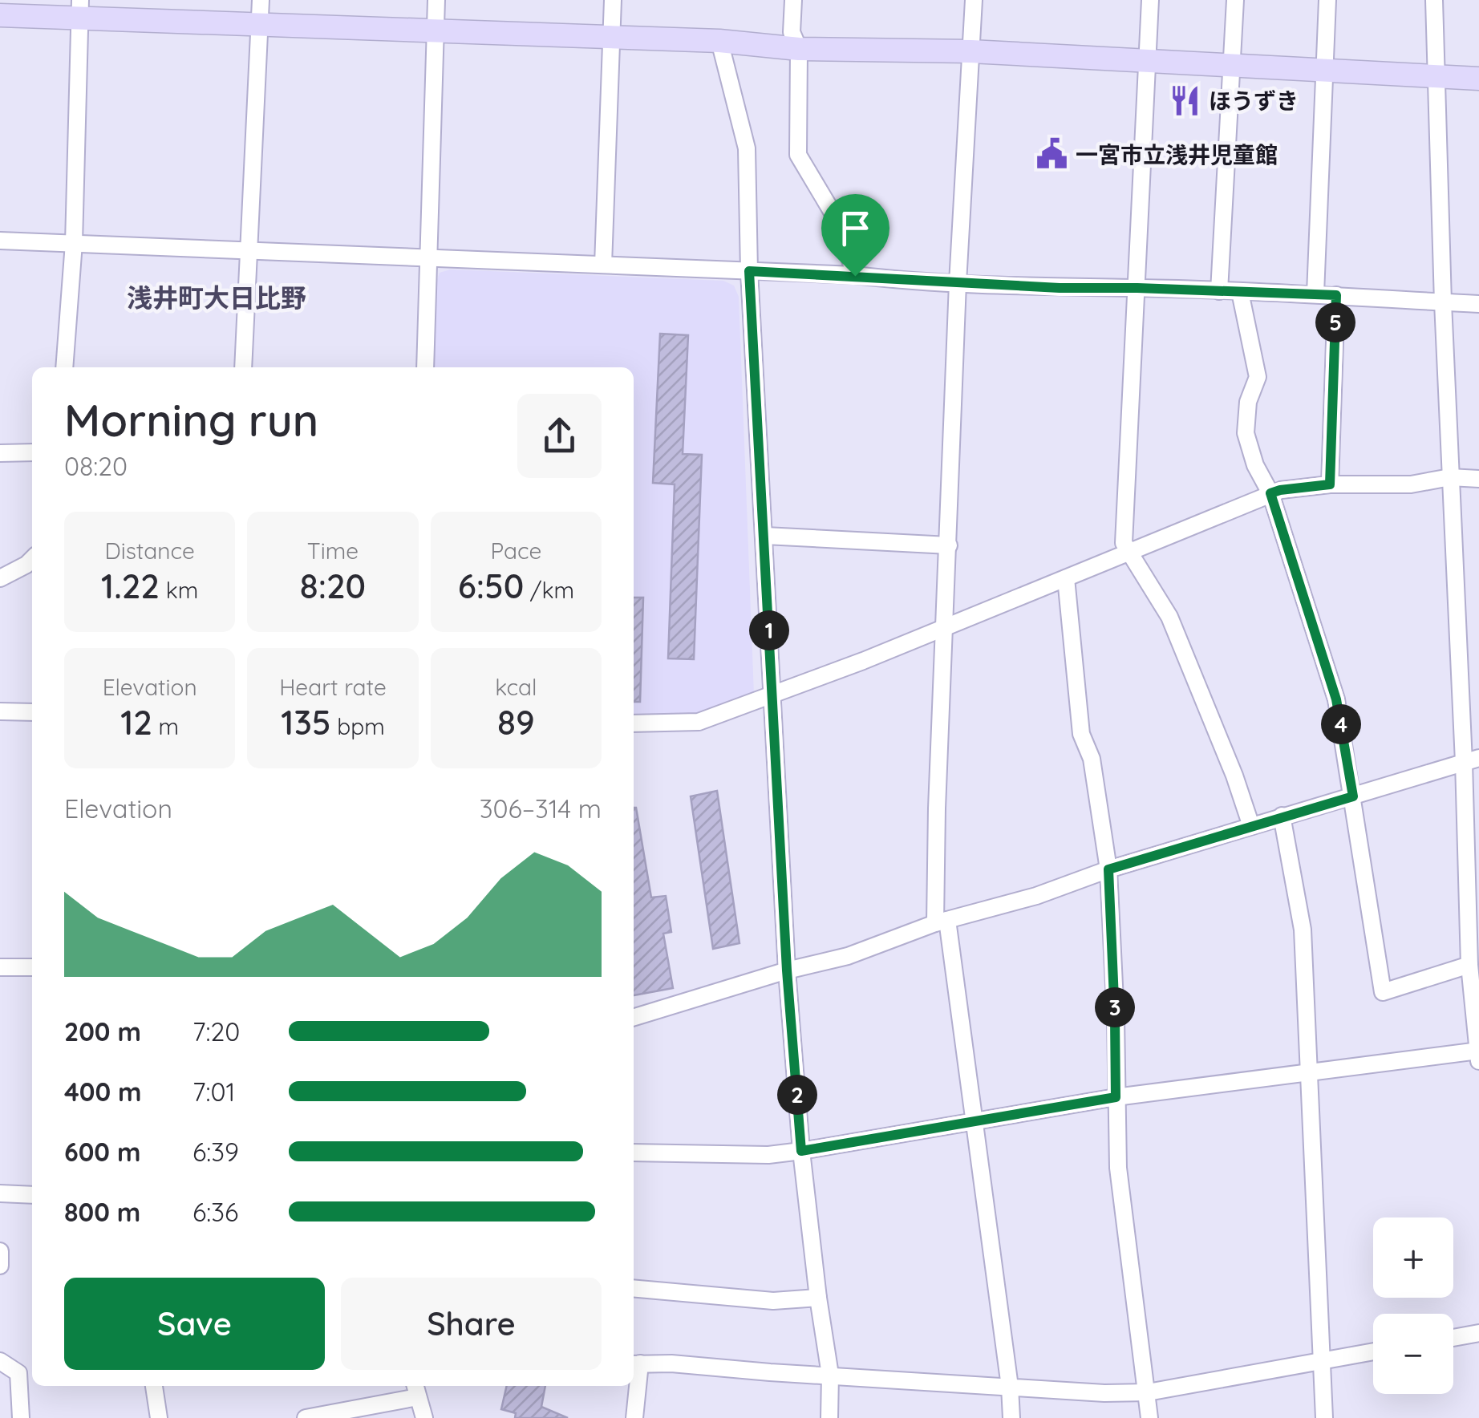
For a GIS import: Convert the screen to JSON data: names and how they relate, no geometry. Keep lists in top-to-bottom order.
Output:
{
  "districts": ["浅井町大日比野"],
  "places": {
    "restaurant": ["ほうずき"],
    "public building": ["一宮市立浅井児童館"]
  },
  "page": {
    "pins": [
      "5",
      "1",
      "4",
      "3",
      "2"
    ],
    "heading": ["Morning run", "08:20"],
    "stats": [
      ["Distance", "1.22 km"],
      ["Time", "8:20"],
      ["Pace", "6:50 /km"],
      ["Elevation", "12 m"],
      ["Heart rate", "135 bpm"],
      ["kcal", "89"]
    ],
    "chart": ["Elevation", "306–314 m"],
    "list": [
      {
        "name": "200 m",
        "note": "7:20"
      },
      {
        "name": "400 m",
        "note": "7:01"
      },
      {
        "name": "600 m",
        "note": "6:39"
      },
      {
        "name": "800 m",
        "note": "6:36"
      }
    ],
    "map_buttons": ["+", "−"],
    "buttons": ["Save", "Share"]
  }
}
